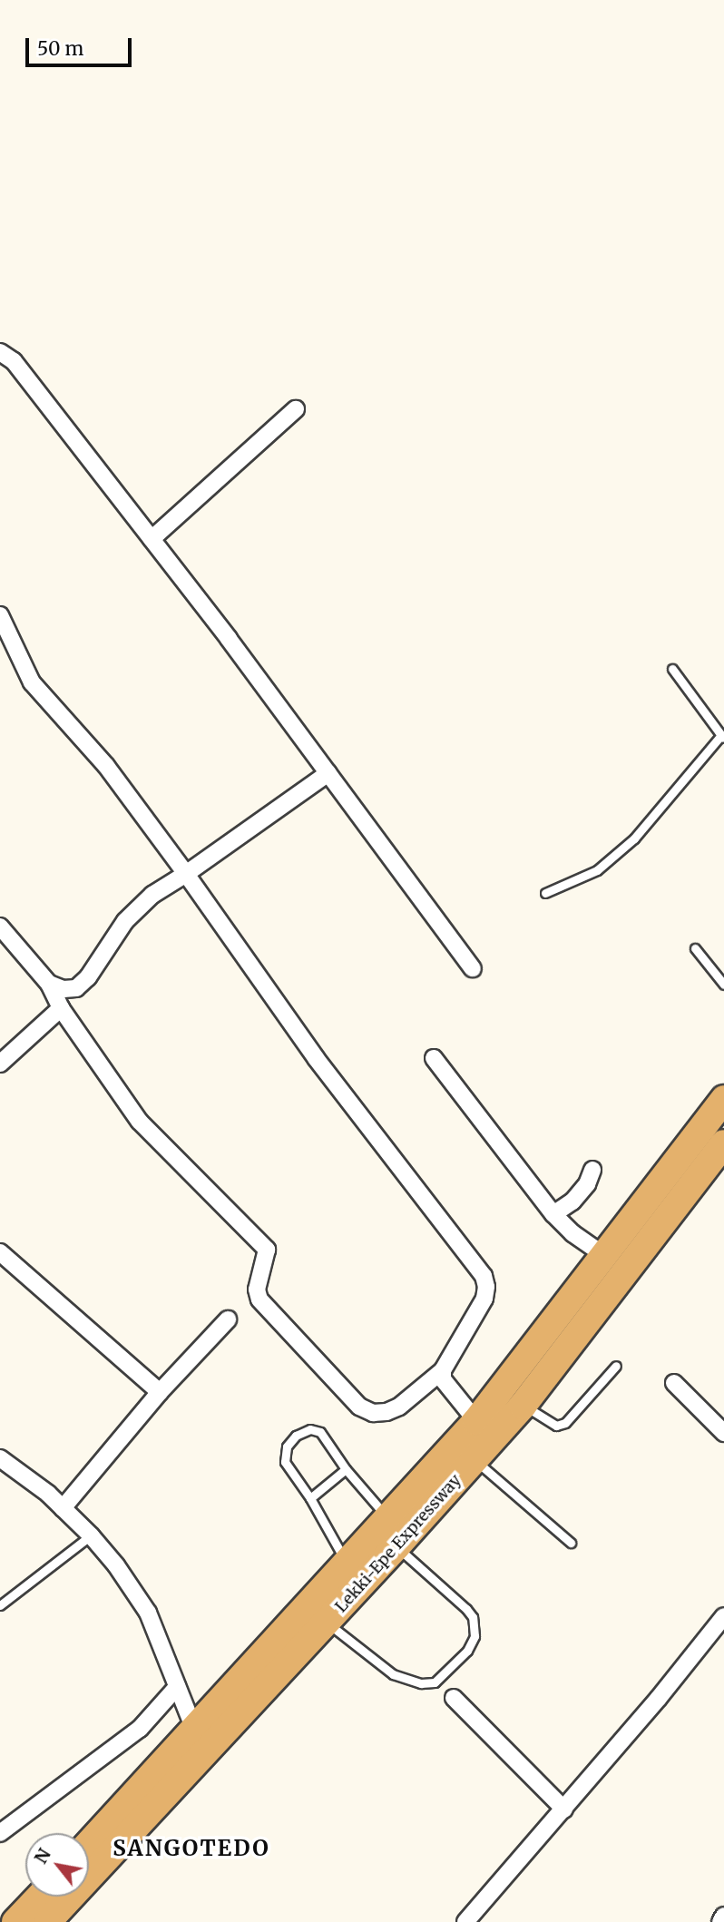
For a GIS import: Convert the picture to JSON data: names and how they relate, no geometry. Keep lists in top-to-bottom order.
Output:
{
  "streets": {
    "highway": ["Lekki-Epe Expressway"]
  },
  "districts": ["SANGOTEDO"],
  "scale_bar": "50 m",
  "north": "top left"
}
